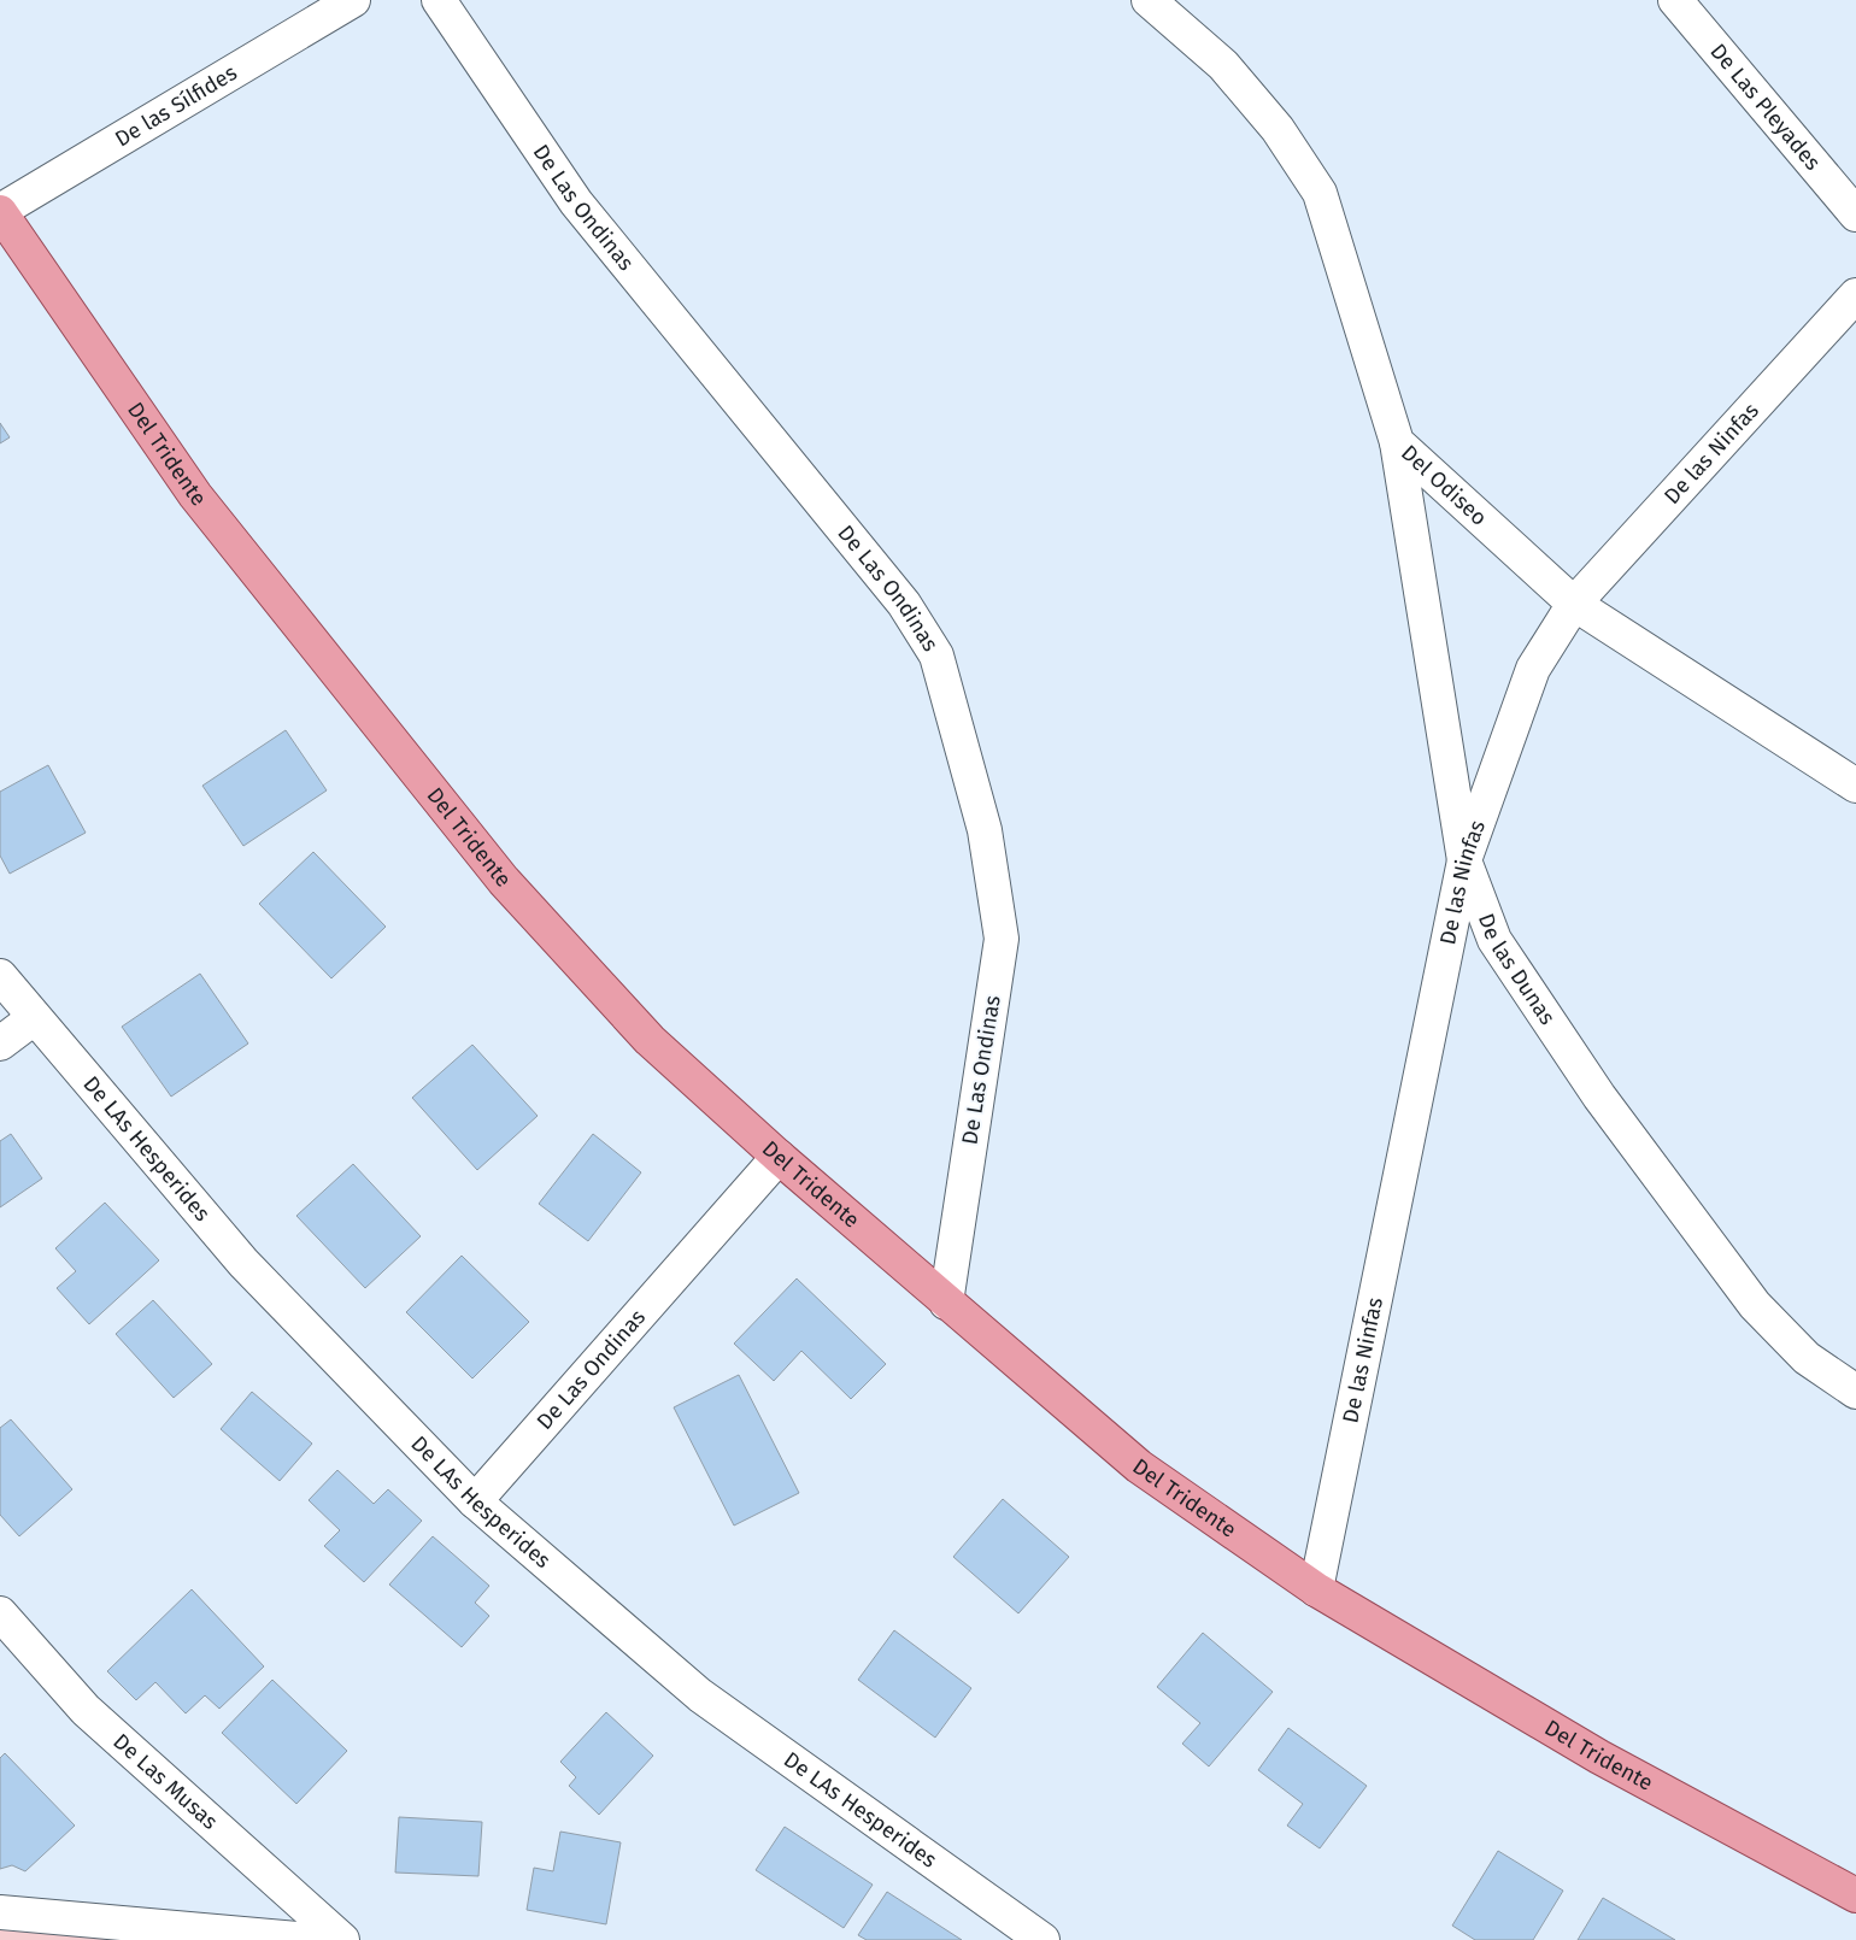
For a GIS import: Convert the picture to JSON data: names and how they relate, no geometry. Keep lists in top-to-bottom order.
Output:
{
  "streets": {
    "main road": ["Del Tridente"],
    "street": [
      "De las Sílfides",
      "De Las Pleyades",
      "De Las Ondinas",
      "De las Ninfas",
      "Del Odiseo",
      "De las Dunas",
      "De LAs Hesperides",
      "De Las Musas"
    ]
  },
  "crossings": [
    ["De las Sílfides", "Del Tridente"],
    ["De Las Ondinas", "Del Tridente"],
    ["De Las Ondinas", "De LAs Hesperides"],
    ["Del Tridente", "De las Ninfas"],
    ["De las Ninfas", "Del Odiseo"],
    ["De las Ninfas", "De las Dunas"],
    ["Del Odiseo", "De las Dunas"]
  ]
}
